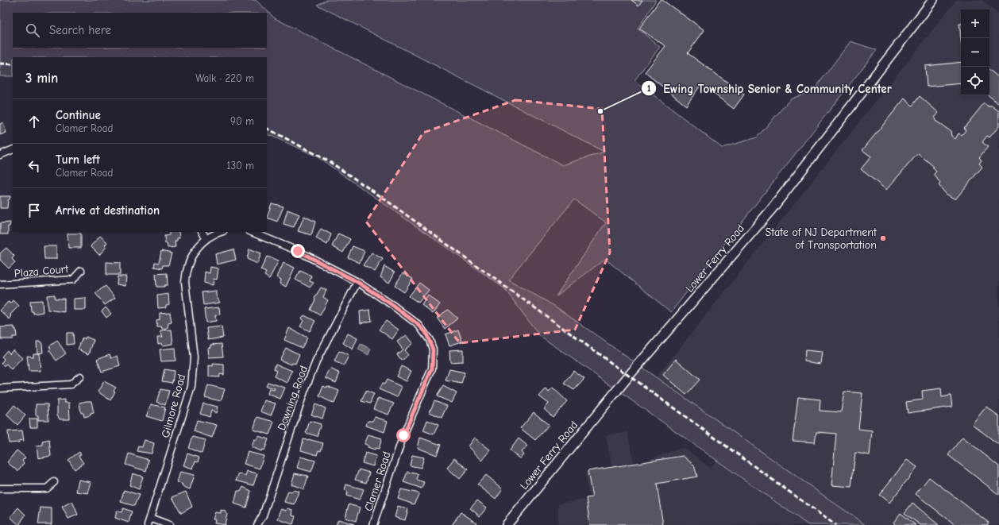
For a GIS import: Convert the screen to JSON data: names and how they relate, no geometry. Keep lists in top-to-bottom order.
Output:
{
  "streets": {
    "street": [
      "Lower Ferry Road",
      "Plaza Court",
      "Downing Road",
      "Gilmore Road",
      "Clamer Road"
    ]
  },
  "crossings": [
    ["Downing Road", "Clamer Road"]
  ],
  "places": ["Ewing Township Senior & Community Center", "State of NJ Department of Transportation"],
  "page": {
    "map_buttons": ["+", "−"],
    "search": "Search here",
    "heading": ["3 min", "Walk · 220 m"],
    "list": [
      ["Continue", "Clamer Road", "90 m"],
      ["Turn left", "Clamer Road", "130 m"],
      "Arrive at destination"
    ]
  }
}
